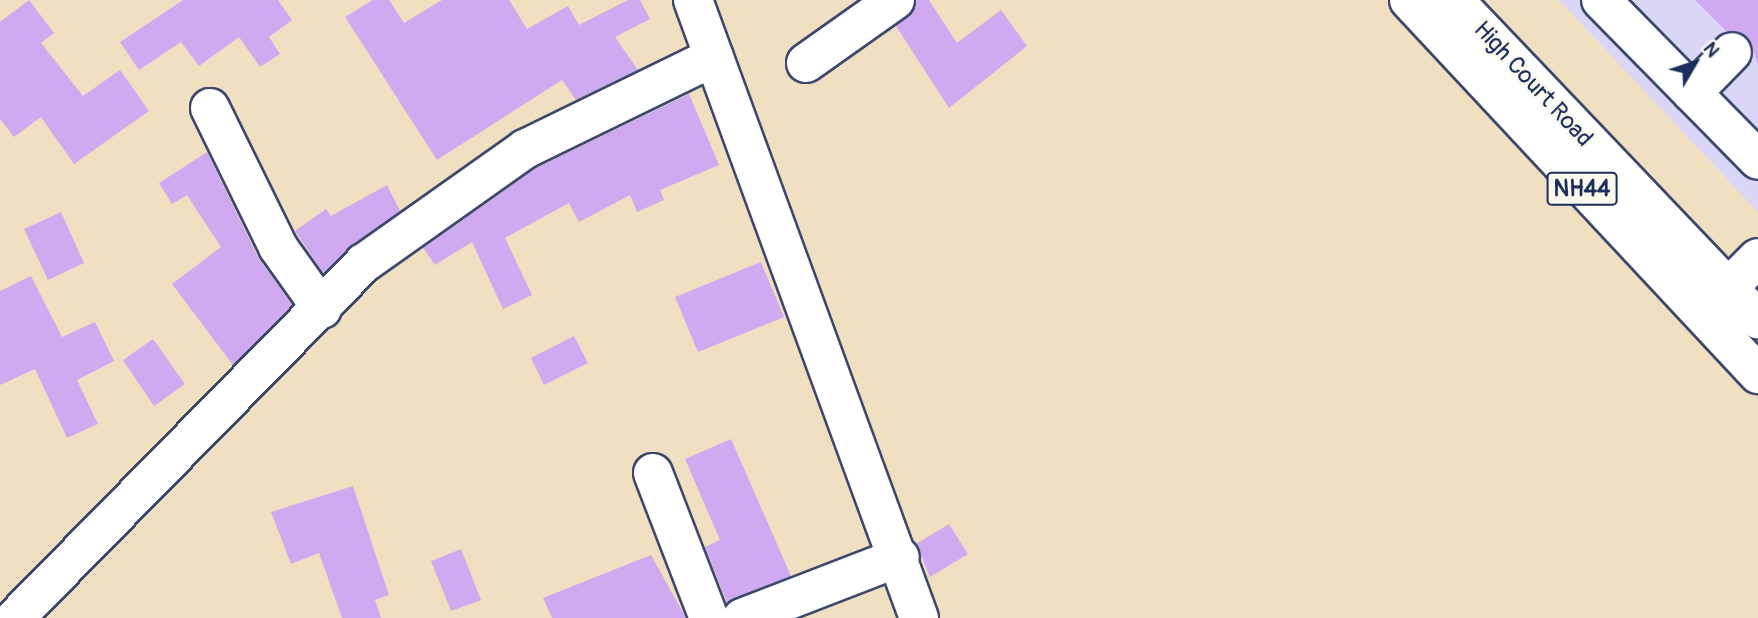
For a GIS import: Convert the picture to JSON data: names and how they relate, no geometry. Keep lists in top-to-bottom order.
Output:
{
  "streets": {
    "main road": ["High Court Road", "NH44"]
  },
  "north": "top right"
}
